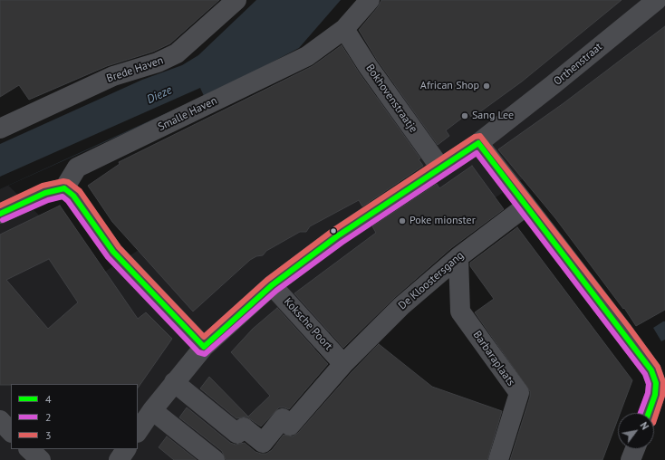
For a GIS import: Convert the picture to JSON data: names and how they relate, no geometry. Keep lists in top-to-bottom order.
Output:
{
  "streets": {
    "street": [
      "Orthenstraat",
      "Brede Haven",
      "Bokhovenstraatje",
      "Smalle Haven",
      "De Kloostersgang",
      "Koksche Poort",
      "Barbaraplaats"
    ]
  },
  "crossings": [
    ["Orthenstraat", "Bokhovenstraatje"],
    ["Orthenstraat", "De Kloostersgang"],
    ["Orthenstraat", "Koksche Poort"],
    ["Bokhovenstraatje", "Smalle Haven"],
    ["De Kloostersgang", "Koksche Poort"],
    ["De Kloostersgang", "Barbaraplaats"]
  ],
  "water": ["Dieze"],
  "places": ["African Shop", "Sang Lee", "Poke mionster"],
  "lines": ["transit line 3", "transit line 4", "transit line 2"],
  "legend": ["4", "2", "3"],
  "north": "top right"
}
